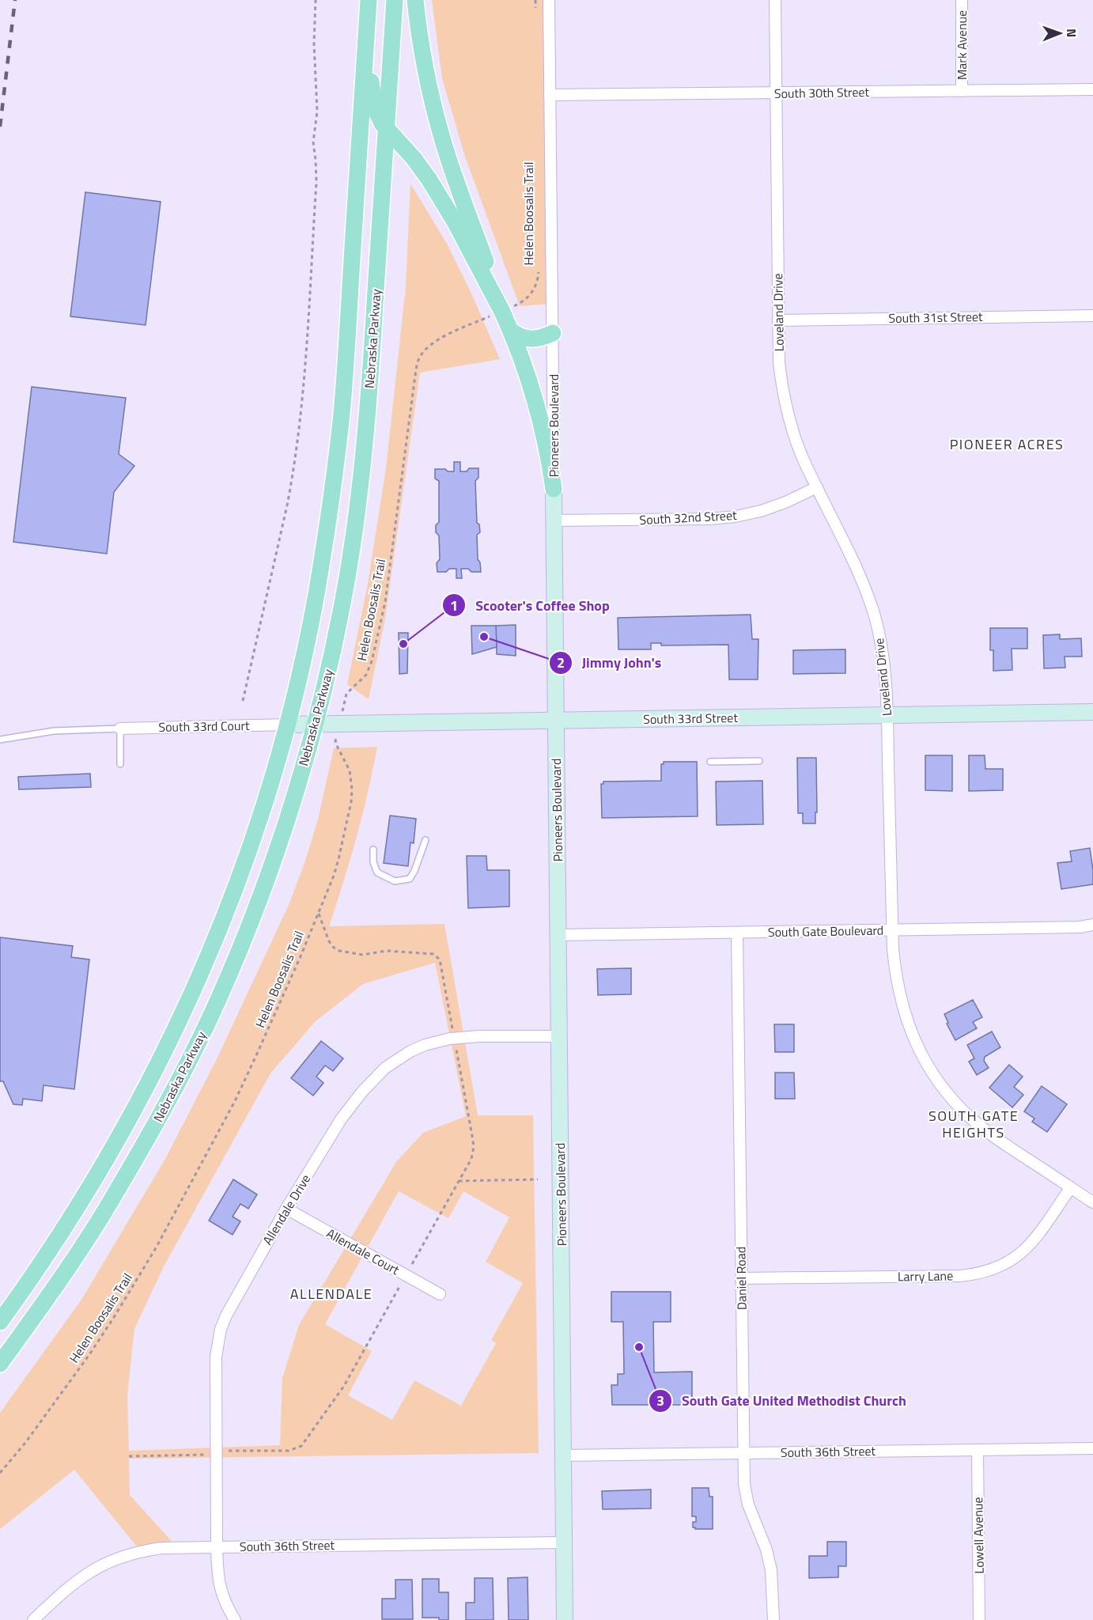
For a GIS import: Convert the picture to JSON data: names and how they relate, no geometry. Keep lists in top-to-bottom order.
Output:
{
  "streets": {
    "main road": ["Nebraska Parkway", "Pioneers Boulevard", "South 33rd Street"],
    "street": [
      "Mark Avenue",
      "South 30th Street",
      "Loveland Drive",
      "South 31st Street",
      "South 32nd Street",
      "South 33rd Court",
      "South Gate Boulevard",
      "Allendale Drive",
      "Allendale Court",
      "Larry Lane",
      "Daniel Road",
      "South 36th Street",
      "Lowell Avenue"
    ],
    "path": ["Helen Boosalis Trail"]
  },
  "crossings": [
    ["Mark Avenue", "South 30th Street"],
    ["South 30th Street", "Loveland Drive"],
    ["South 30th Street", "Pioneers Boulevard"],
    ["Helen Boosalis Trail", "South 33rd Street"],
    ["Loveland Drive", "South 31st Street"],
    ["Loveland Drive", "South 32nd Street"],
    ["Loveland Drive", "South 33rd Street"],
    ["Loveland Drive", "South Gate Boulevard"],
    ["Loveland Drive", "Larry Lane"],
    ["Nebraska Parkway", "South 33rd Street"],
    ["Nebraska Parkway", "South 33rd Court"],
    ["Pioneers Boulevard", "South 32nd Street"],
    ["Pioneers Boulevard", "South 33rd Street"],
    ["Pioneers Boulevard", "South Gate Boulevard"],
    ["Pioneers Boulevard", "Allendale Drive"],
    ["Pioneers Boulevard", "South 36th Street"],
    ["South 33rd Street", "South 33rd Court"],
    ["South Gate Boulevard", "Daniel Road"],
    ["Allendale Drive", "Allendale Court"],
    ["Allendale Drive", "South 36th Street"],
    ["Larry Lane", "Daniel Road"],
    ["Daniel Road", "South 36th Street"],
    ["South 36th Street", "Lowell Avenue"]
  ],
  "districts": ["PIONEER ACRES", "SOUTH GATE HEIGHTS", "ALLENDALE"],
  "places": ["Jimmy John's", "Scooter's Coffee Shop", "South Gate United Methodist Church"],
  "north": "right"
}
